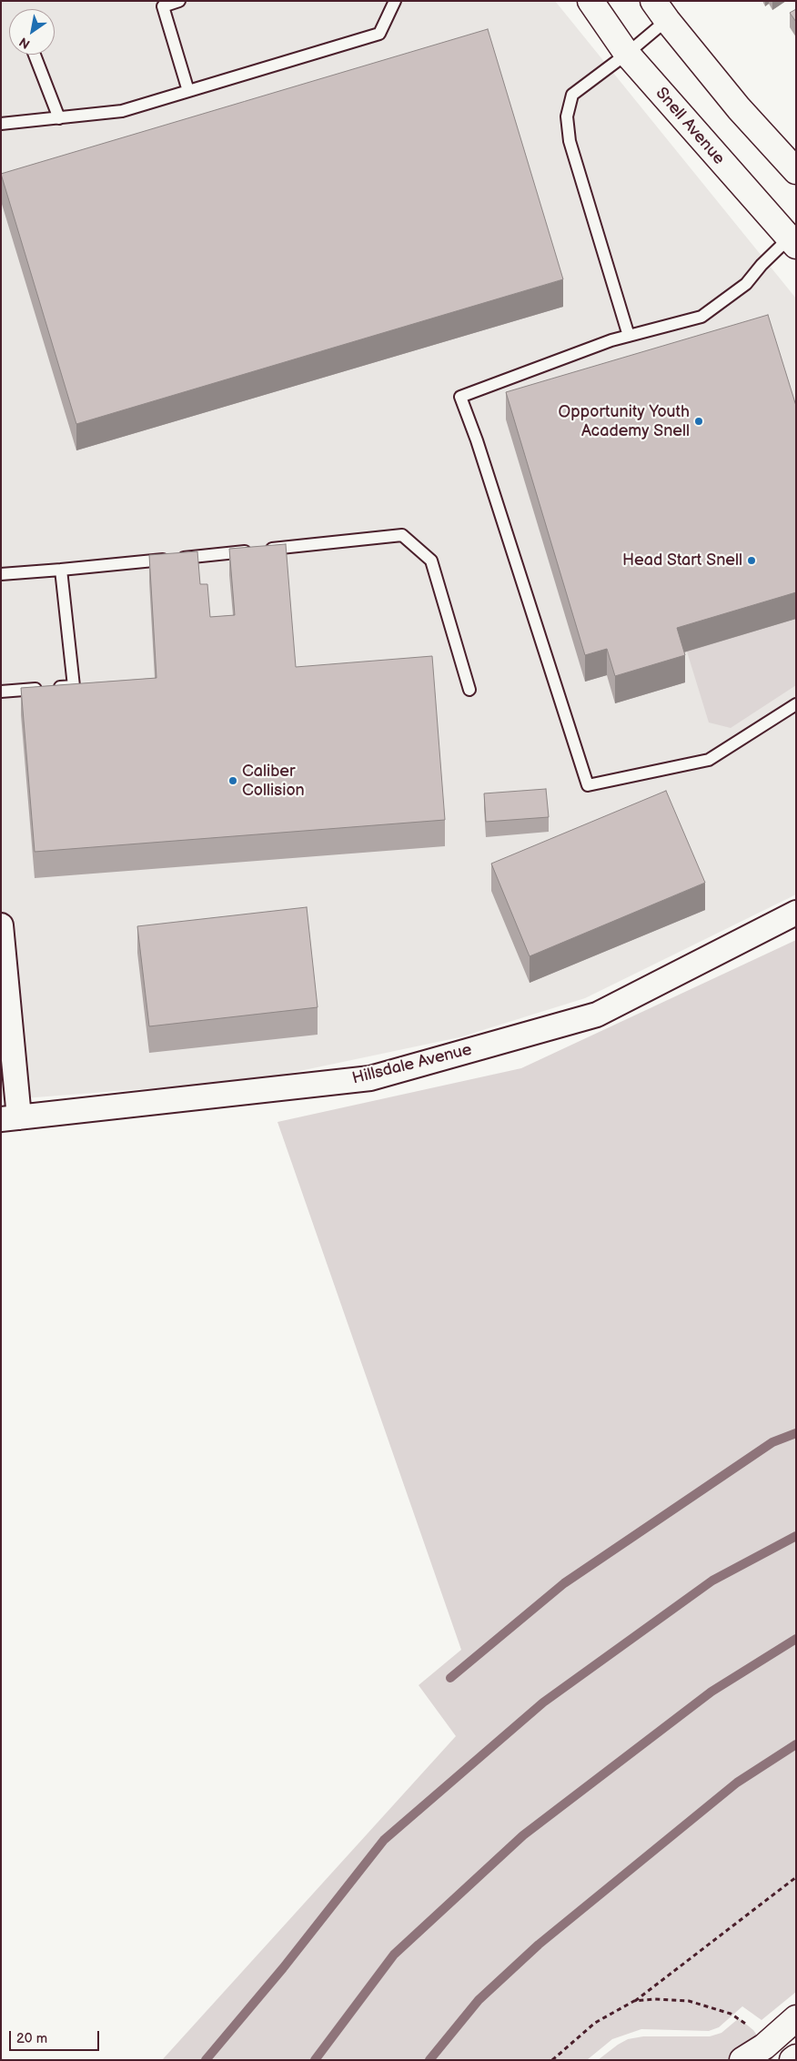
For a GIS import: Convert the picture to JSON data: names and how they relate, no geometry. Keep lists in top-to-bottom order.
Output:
{
  "streets": {
    "main road": ["Snell Avenue"],
    "street": ["Hillsdale Avenue"]
  },
  "places": ["Opportunity Youth Academy Snell", "Head Start Snell", "Caliber Collision"],
  "scale_bar": "20 m",
  "north": "bottom left"
}
